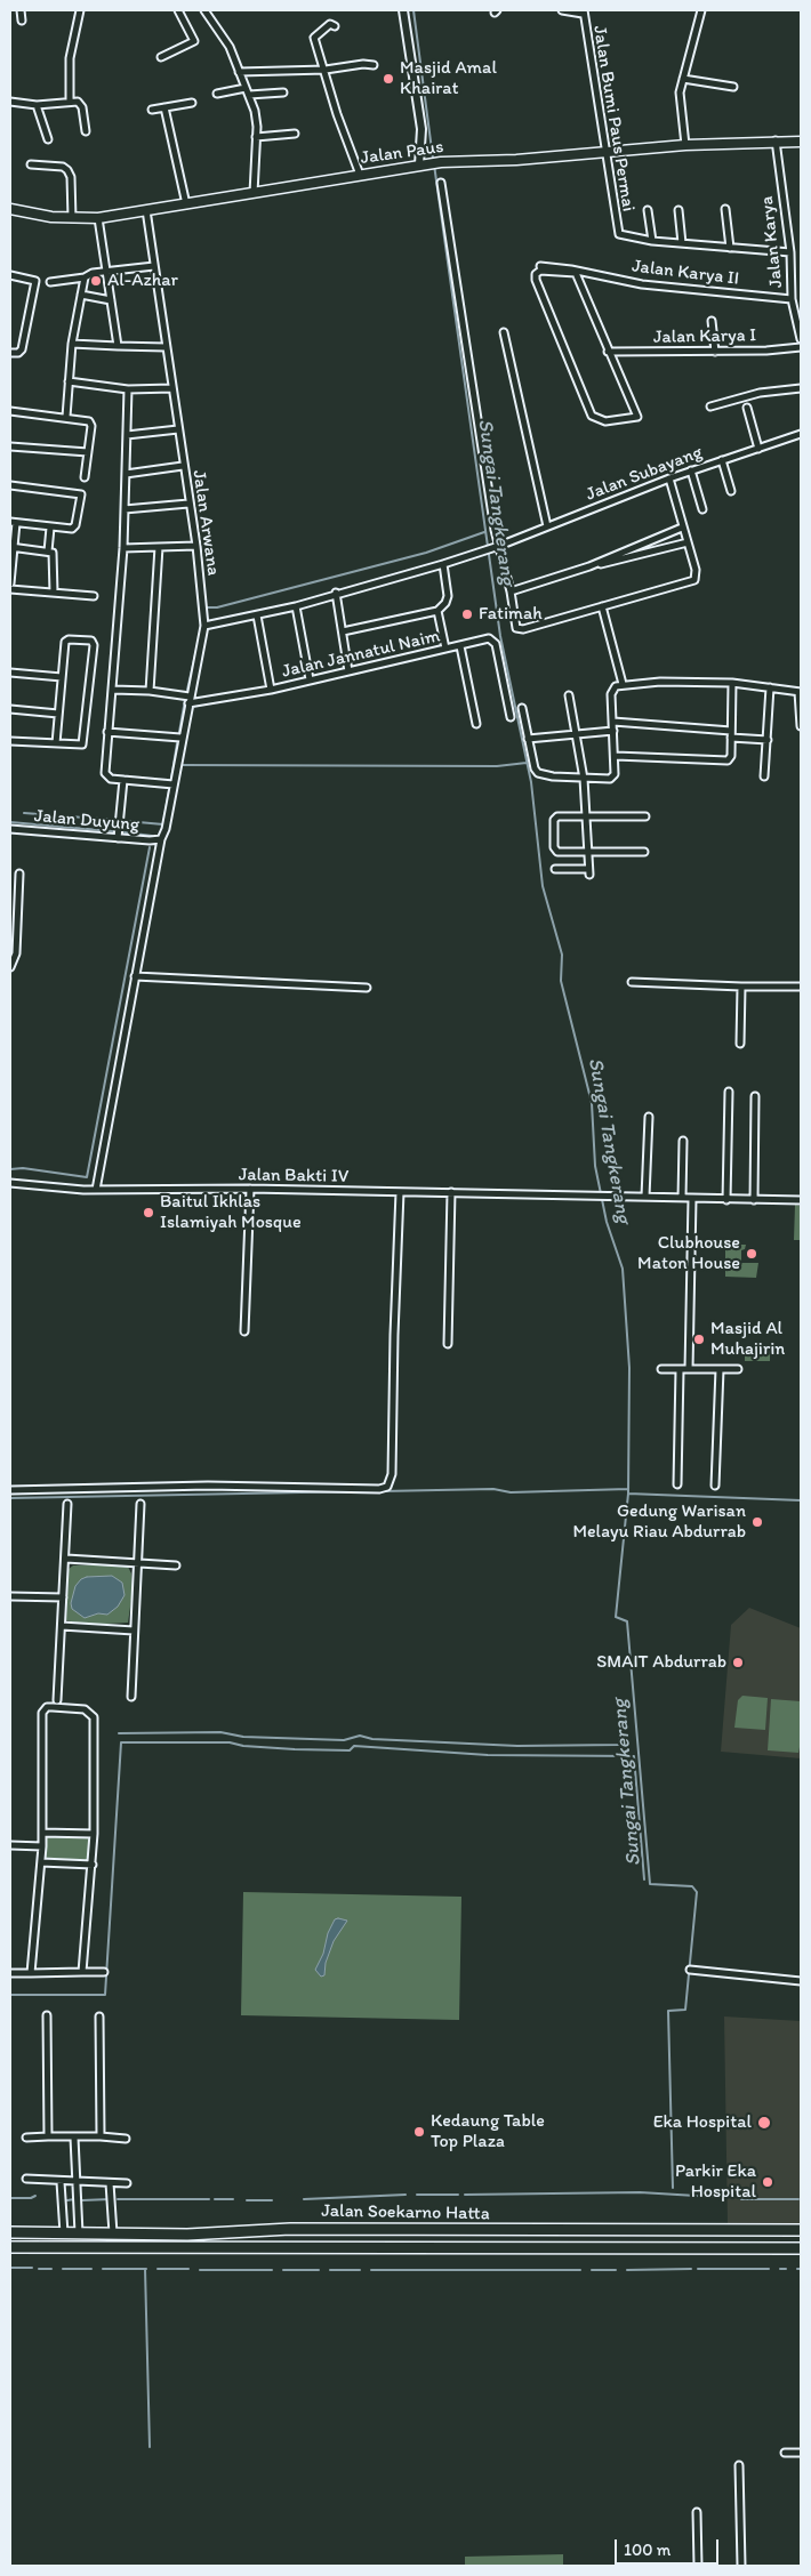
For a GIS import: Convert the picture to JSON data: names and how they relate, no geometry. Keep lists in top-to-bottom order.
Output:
{
  "streets": {
    "main road": ["Jalan Paus", "Jalan Soekarno Hatta"],
    "street": [
      "Jalan Bumi Paus Permai",
      "Jalan Karya",
      "Jalan Karya II",
      "Jalan Karya I",
      "Jalan Subayang",
      "Jalan Arwana",
      "Jalan Jannatul Naim",
      "Jalan Duyung",
      "Jalan Bakti IV"
    ]
  },
  "crossings": [
    ["Jalan Bumi Paus Permai", "Jalan Paus"],
    ["Jalan Paus", "Jalan Karya"],
    ["Jalan Paus", "Jalan Arwana"],
    ["Jalan Karya", "Jalan Karya II"],
    ["Jalan Arwana", "Jalan Jannatul Naim"],
    ["Jalan Arwana", "Jalan Duyung"],
    ["Jalan Arwana", "Jalan Bakti IV"]
  ],
  "water": ["Sungai Tangkerang"],
  "places": [
    "Masjid Amal Khairat",
    "Al-Azhar",
    "Fatimah",
    "Baitul Ikhlas Islamiyah Mosque",
    "Clubhouse Maton House",
    "Masjid Al Muhajirin",
    "Gedung Warisan Melayu Riau Abdurrab",
    "SMAIT Abdurrab",
    "Eka Hospital",
    "Kedaung Table Top Plaza",
    "Parkir Eka Hospital"
  ],
  "scale_bar": "100 m"
}
